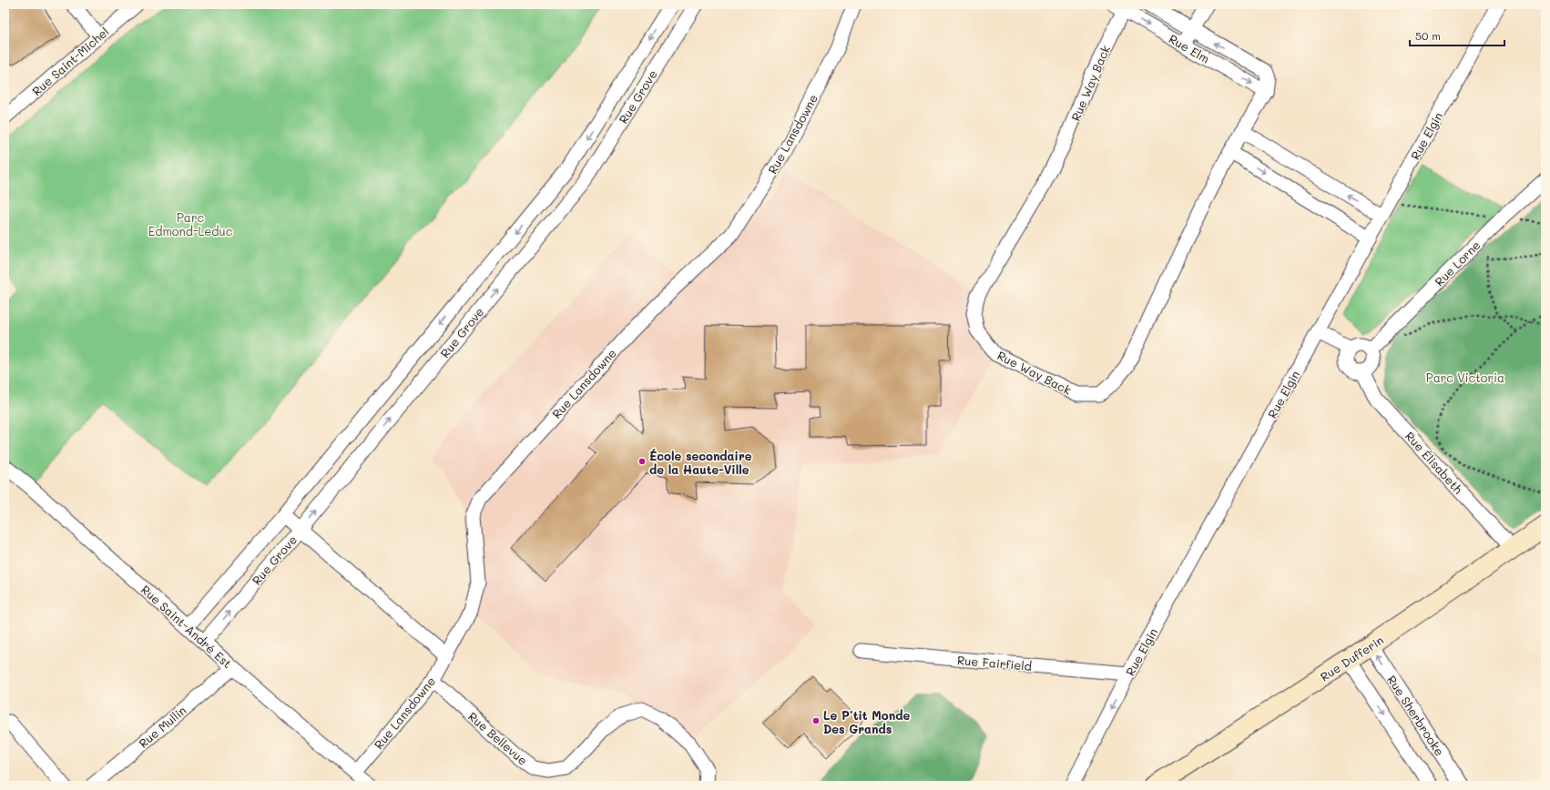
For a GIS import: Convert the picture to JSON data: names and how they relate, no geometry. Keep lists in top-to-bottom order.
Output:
{
  "streets": {
    "main road": ["Rue Dufferin"],
    "street": [
      "Rue Elm",
      "Rue Saint-Michel",
      "Rue Way Back",
      "Rue Grove",
      "Rue Lansdowne",
      "Rue Elgin",
      "Rue Lorne",
      "Rue Élisabeth",
      "Rue Saint-André Est",
      "Rue Fairfield",
      "Rue Sherbrooke",
      "Rue Mullin",
      "Rue Bellevue"
    ]
  },
  "crossings": [
    ["Rue Elm", "Rue Way Back"],
    ["Rue Grove", "Rue Saint-André Est"],
    ["Rue Lansdowne", "Rue Saint-André Est"],
    ["Rue Lansdowne", "Rue Bellevue"],
    ["Rue Elgin", "Rue Fairfield"],
    ["Rue Lorne", "Rue Élisabeth"],
    ["Rue Élisabeth", "Rue Dufferin"],
    ["Rue Saint-André Est", "Rue Mullin"],
    ["Rue Dufferin", "Rue Sherbrooke"]
  ],
  "parks": ["Parc Edmond-Leduc", "Parc Victoria"],
  "places": ["École secondaire de la Haute-Ville", "Le P’tit Monde Des Grands"],
  "scale_bar": "50 m"
}
